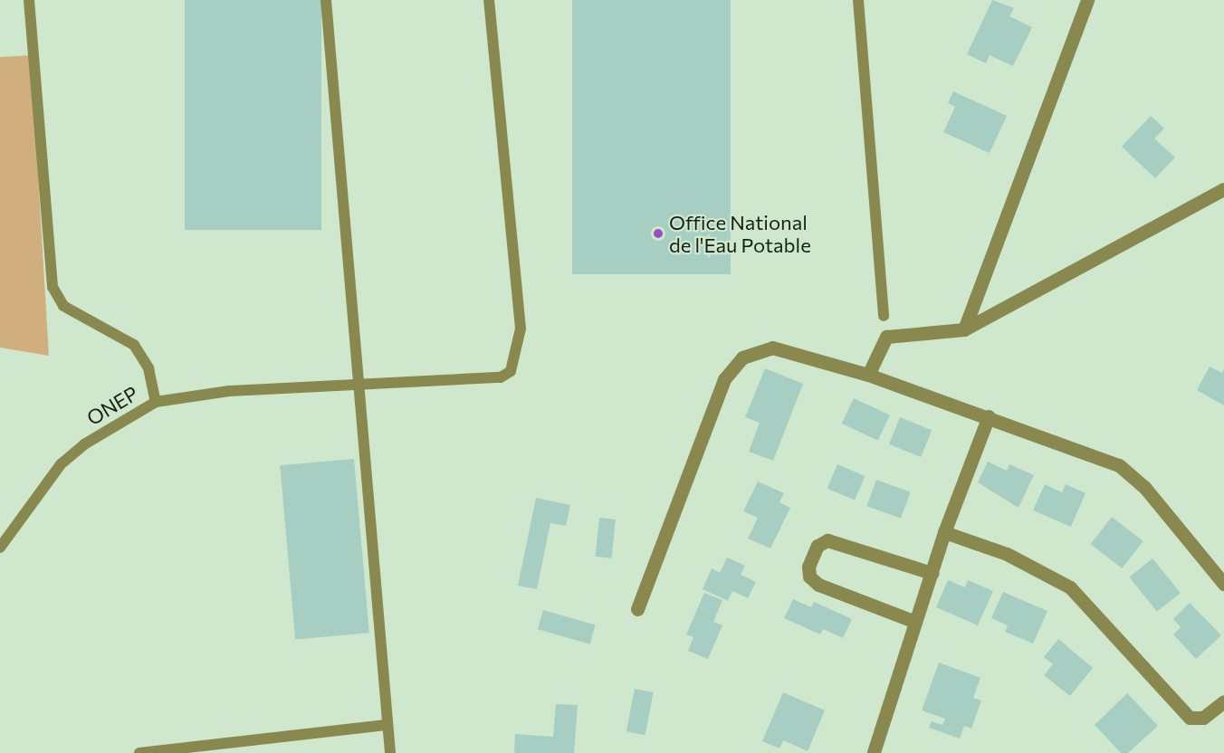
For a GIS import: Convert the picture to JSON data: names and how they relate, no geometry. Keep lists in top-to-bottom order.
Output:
{
  "streets": {
    "lane": ["ONEP"]
  },
  "places": ["Office National de l'Eau Potable"]
}
